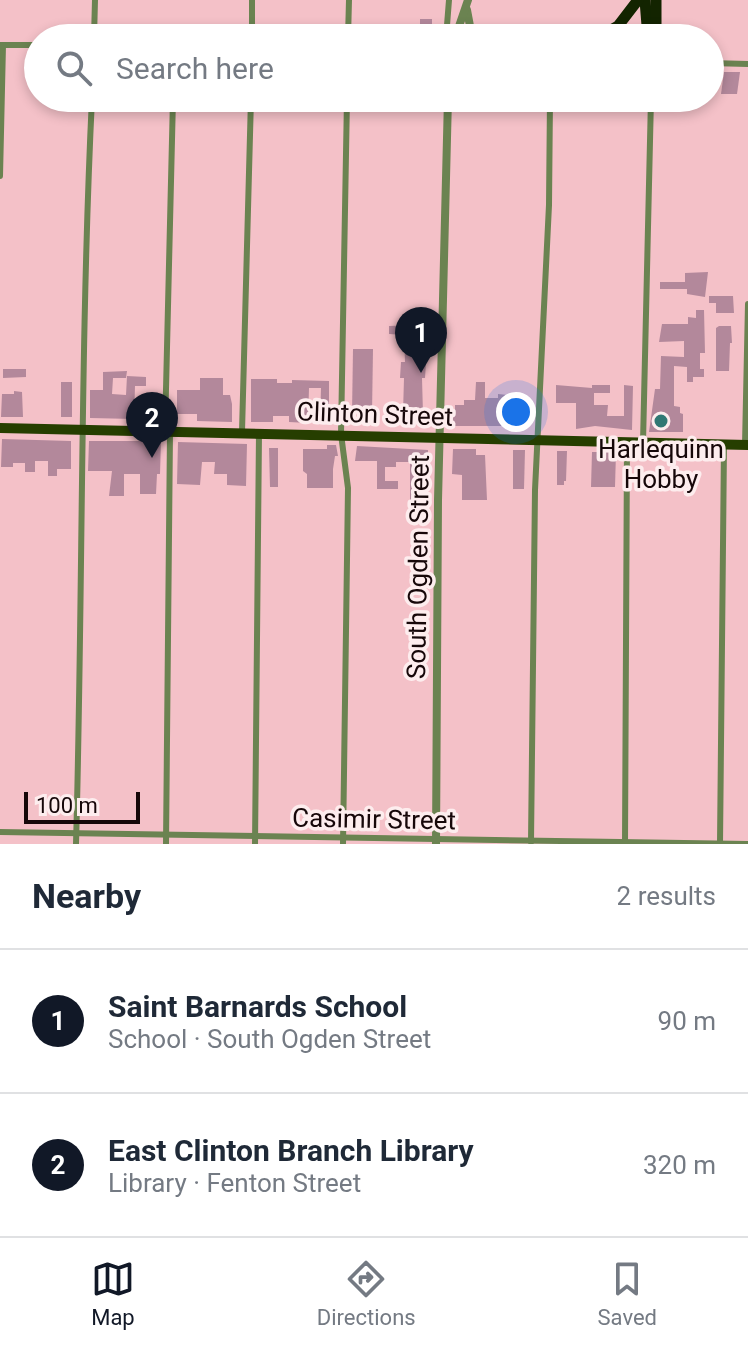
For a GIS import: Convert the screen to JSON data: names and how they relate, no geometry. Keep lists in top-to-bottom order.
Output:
{
  "streets": {
    "main road": ["Clinton Street"],
    "street": ["South Ogden Street", "Casimir Street"]
  },
  "crossings": [
    ["Clinton Street", "South Ogden Street"],
    ["South Ogden Street", "Casimir Street"]
  ],
  "places": ["Harlequinn Hobby"],
  "scale_bar": "100 m",
  "page": {
    "search": "Search here",
    "pins": ["1", "2"],
    "scale": "100 m",
    "heading": ["Nearby", "2 results"],
    "list": [
      {
        "mark": "1",
        "name": "Saint Barnards School",
        "note": "School · South Ogden Street",
        "value": "90 m"
      },
      {
        "mark": "2",
        "name": "East Clinton Branch Library",
        "note": "Library · Fenton Street",
        "value": "320 m"
      }
    ],
    "nav": ["Map", "Directions", "Saved"]
  }
}
